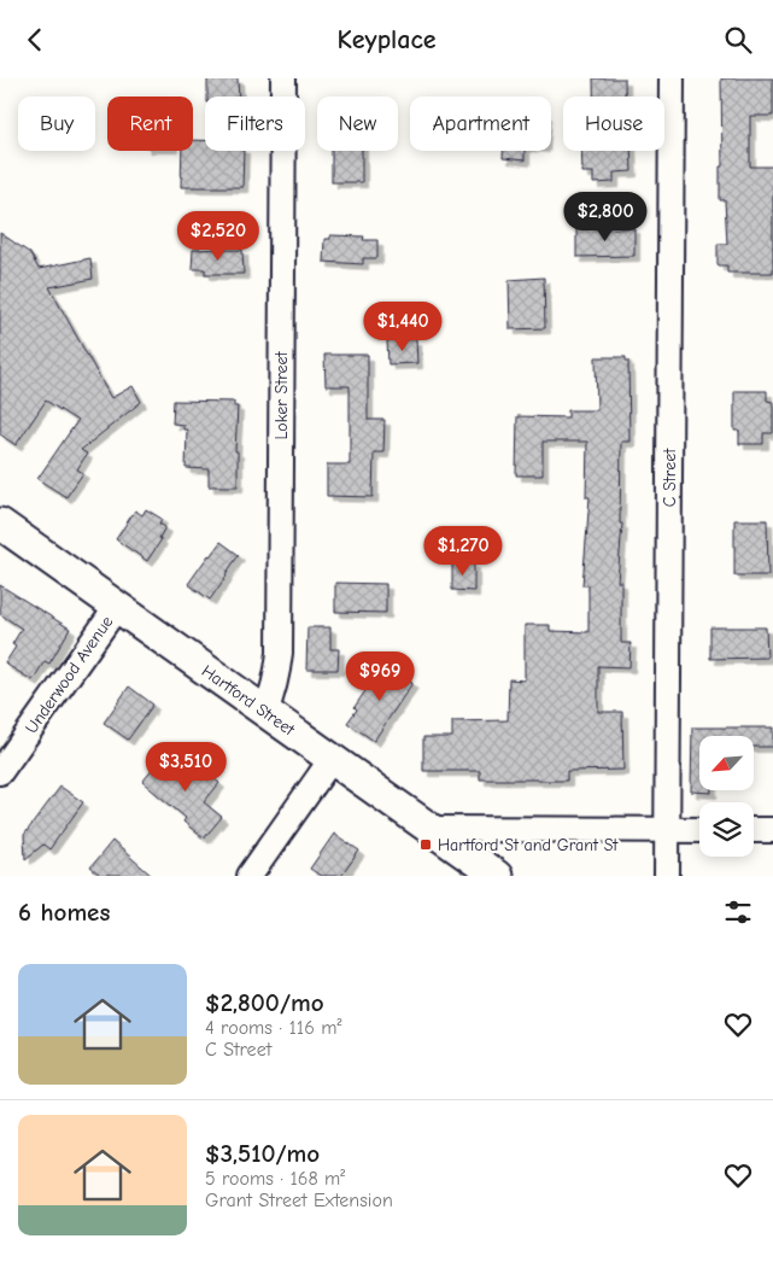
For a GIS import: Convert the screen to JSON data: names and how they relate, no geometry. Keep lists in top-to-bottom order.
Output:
{
  "streets": {
    "main road": ["Hartford Street"],
    "street": ["Loker Street", "C Street", "Underwood Avenue"]
  },
  "crossings": [
    ["Loker Street", "Hartford Street"],
    ["Underwood Avenue", "Hartford Street"]
  ],
  "places": {
    "transit": ["Hartford St and Grant St"]
  },
  "north": "bottom left",
  "page": {
    "header": "Keyplace",
    "chip": [
      "Buy",
      "Rent",
      "Filters",
      "New",
      "Apartment",
      "House"
    ],
    "price": [
      "$2,800",
      "$2,520",
      "$1,440",
      "$1,270",
      "$969",
      "$3,510"
    ],
    "heading": "6 homes",
    "list": [
      {
        "name": "$2,800/mo",
        "note": "4 rooms · 116 m² · C Street"
      },
      {
        "name": "$3,510/mo",
        "note": "5 rooms · 168 m² · Grant Street Extension"
      }
    ]
  }
}
